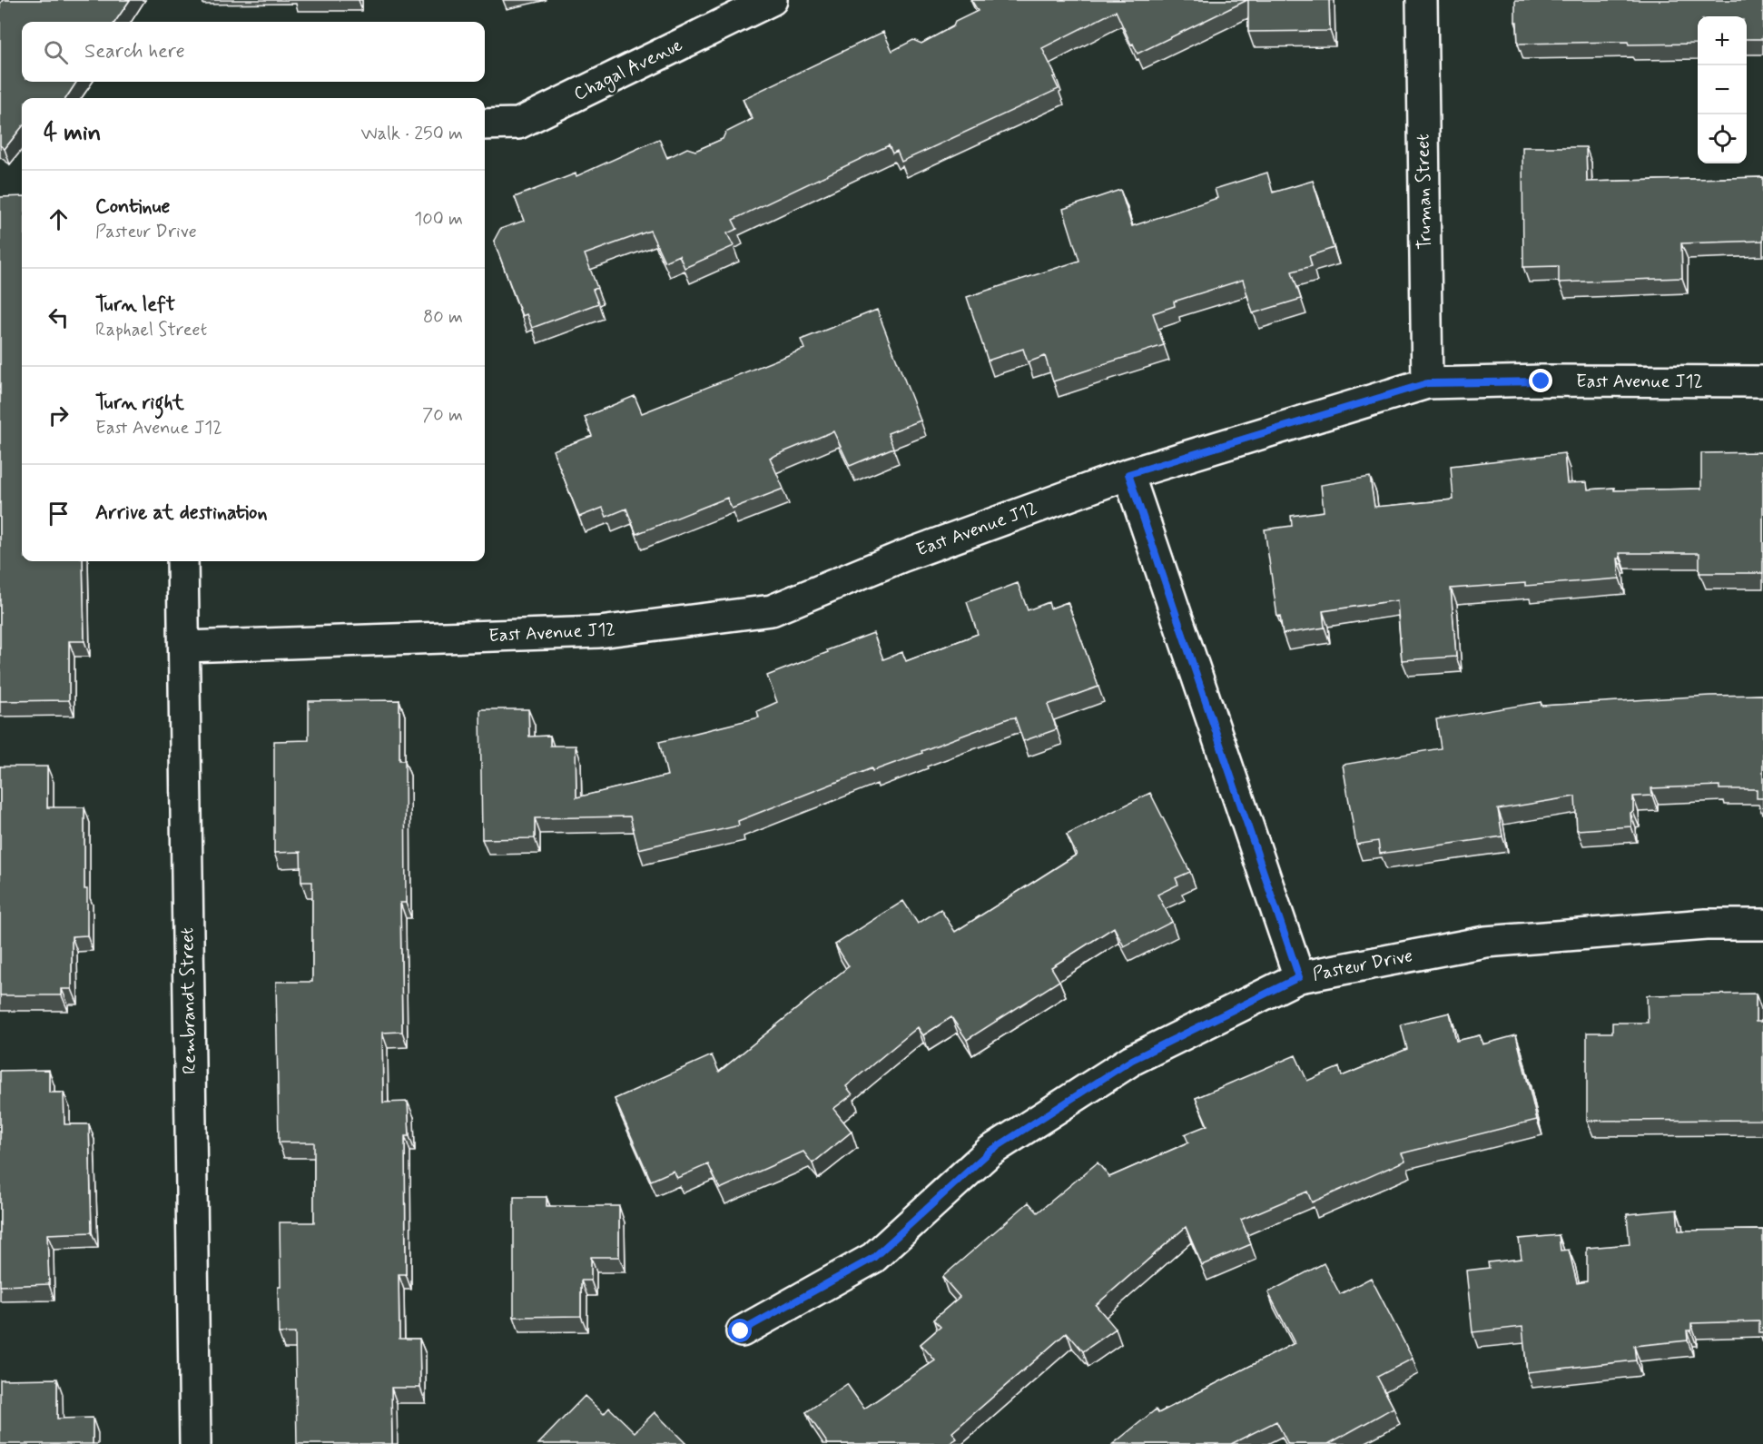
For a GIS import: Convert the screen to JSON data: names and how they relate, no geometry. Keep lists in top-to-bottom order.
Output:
{
  "streets": {
    "street": [
      "Chagal Avenue",
      "Truman Street",
      "East Avenue J12",
      "Pasteur Drive",
      "Rembrandt Street"
    ]
  },
  "crossings": [
    ["Truman Street", "East Avenue J12"],
    ["East Avenue J12", "Rembrandt Street"]
  ],
  "page": {
    "map_buttons": ["+", "−"],
    "search": "Search here",
    "heading": ["4 min", "Walk · 250 m"],
    "list": [
      ["Continue", "Pasteur Drive", "100 m"],
      ["Turn left", "Raphael Street", "80 m"],
      ["Turn right", "East Avenue J12", "70 m"],
      "Arrive at destination"
    ]
  }
}
